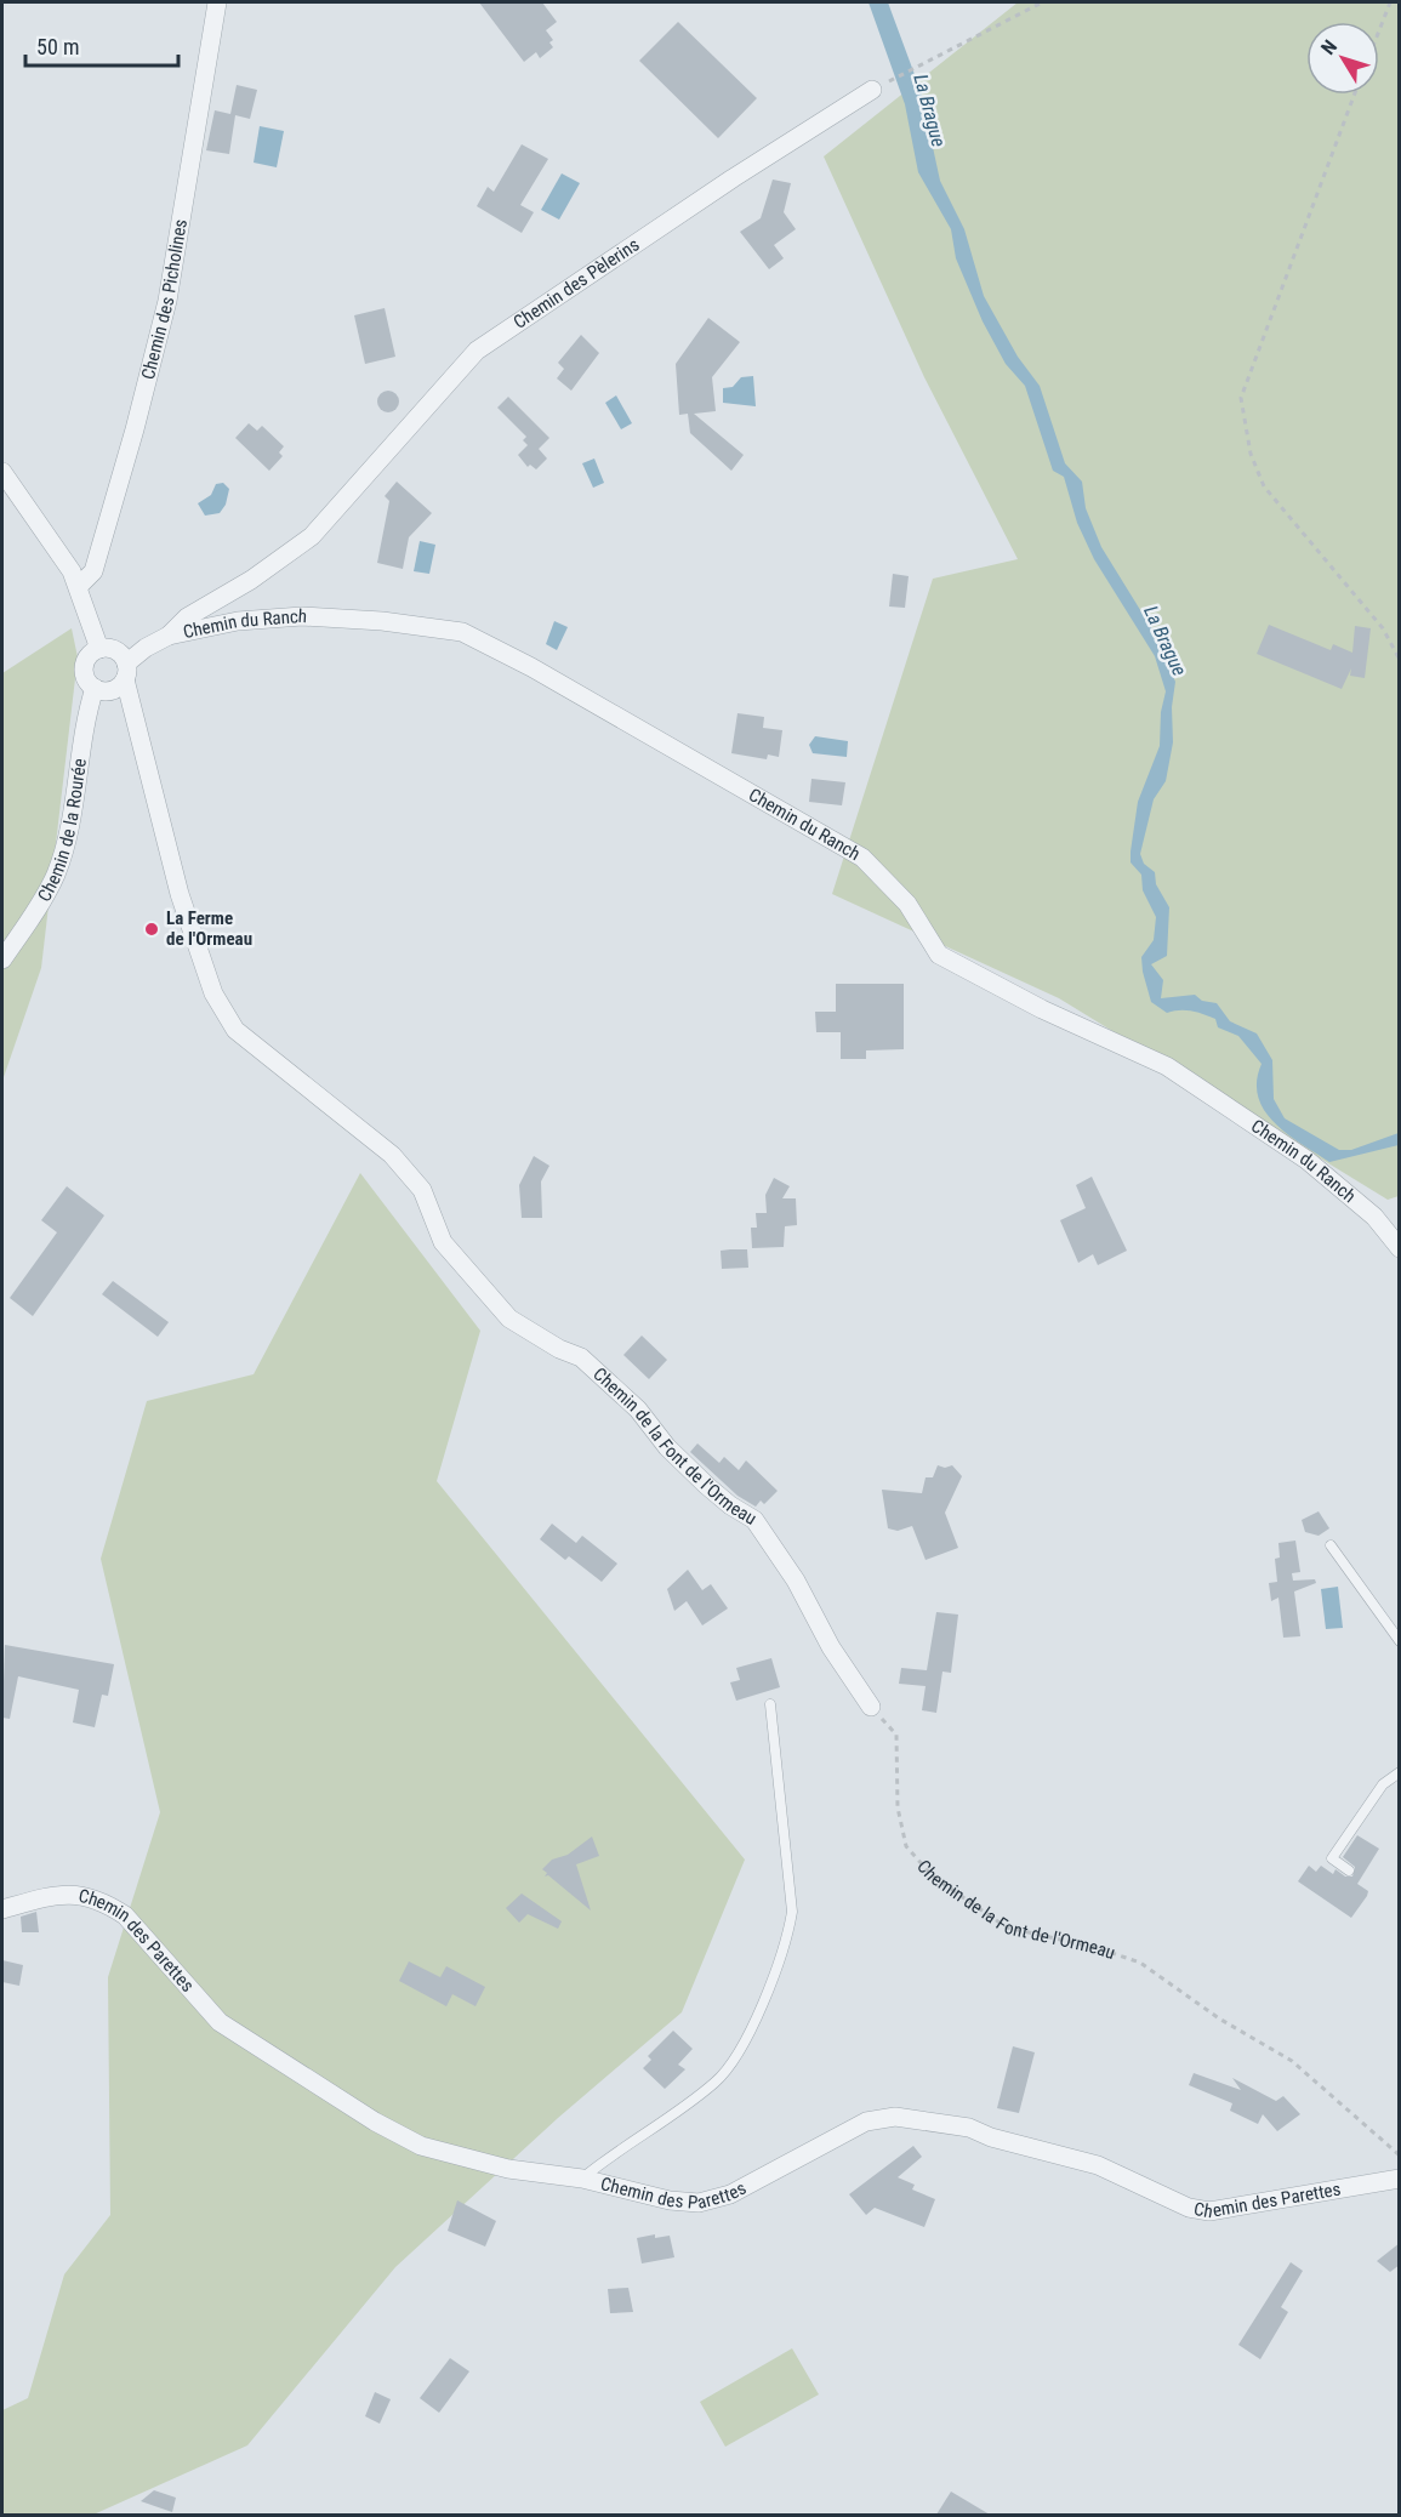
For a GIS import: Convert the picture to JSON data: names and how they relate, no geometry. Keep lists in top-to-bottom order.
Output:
{
  "streets": {
    "street": [
      "Chemin des Pèlerins",
      "Chemin des Picholines",
      "Chemin du Ranch",
      "Chemin de la Rourée",
      "Chemin de la Font de l'Ormeau",
      "Chemin des Parettes"
    ]
  },
  "crossings": [
    ["Chemin des Pèlerins", "Chemin du Ranch"],
    ["Chemin du Ranch", "Chemin de la Rourée"],
    ["Chemin du Ranch", "Chemin de la Font de l'Ormeau"],
    ["Chemin de la Rourée", "Chemin de la Font de l'Ormeau"]
  ],
  "water": ["La Brague"],
  "places": ["La Ferme de l'Ormeau"],
  "scale_bar": "50 m",
  "north": "top left"
}
